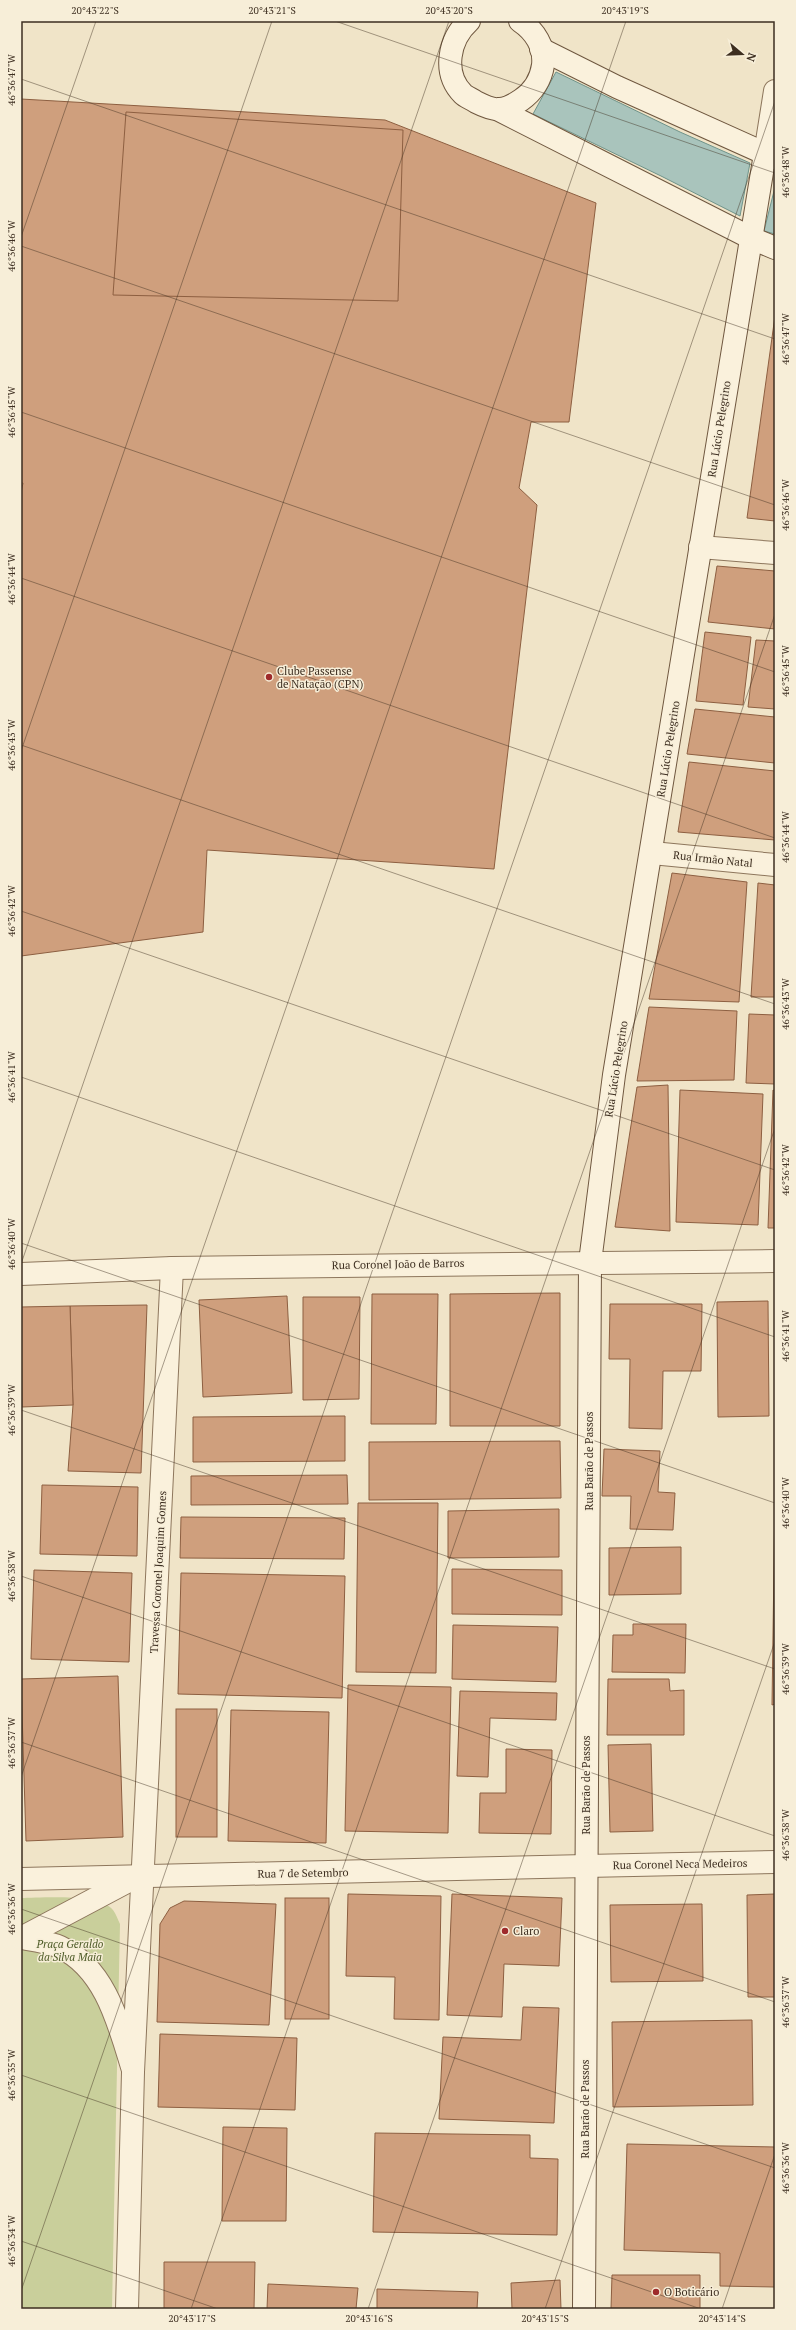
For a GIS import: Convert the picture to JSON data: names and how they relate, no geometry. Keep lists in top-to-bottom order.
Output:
{
  "streets": {
    "main road": [
      "Rua Lúcio Pelegrino",
      "Rua Irmão Natal",
      "Rua Coronel João de Barros",
      "Rua Barão de Passos",
      "Travessa Coronel Joaquim Gomes",
      "Rua Coronel Neca Medeiros",
      "Rua 7 de Setembro"
    ]
  },
  "crossings": [
    ["Rua Lúcio Pelegrino", "Rua Irmão Natal"],
    ["Rua Lúcio Pelegrino", "Rua Coronel João de Barros"],
    ["Rua Lúcio Pelegrino", "Rua Barão de Passos"],
    ["Rua Coronel João de Barros", "Rua Barão de Passos"],
    ["Rua Coronel João de Barros", "Travessa Coronel Joaquim Gomes"],
    ["Rua Barão de Passos", "Rua Coronel Neca Medeiros"],
    ["Rua Barão de Passos", "Rua 7 de Setembro"],
    ["Travessa Coronel Joaquim Gomes", "Rua 7 de Setembro"],
    ["Rua Coronel Neca Medeiros", "Rua 7 de Setembro"]
  ],
  "parks": ["Praça Geraldo da Silva Maia"],
  "places": ["Clube Passense de Natação (CPN)", "Claro", "O Boticário"],
  "north": "right",
  "coordinates": [
    "20°43'22\"S",
    "20°43'21\"S",
    "20°43'20\"S",
    "20°43'19\"S",
    "46°36'47\"W",
    "46°36'48\"W",
    "46°36'46\"W",
    "46°36'45\"W",
    "46°36'44\"W",
    "46°36'43\"W",
    "46°36'42\"W",
    "46°36'41\"W",
    "46°36'40\"W",
    "46°36'39\"W",
    "46°36'38\"W",
    "46°36'37\"W",
    "46°36'36\"W",
    "46°36'35\"W",
    "46°36'34\"W",
    "20°43'17\"S",
    "20°43'16\"S",
    "20°43'15\"S",
    "20°43'14\"S"
  ]
}
